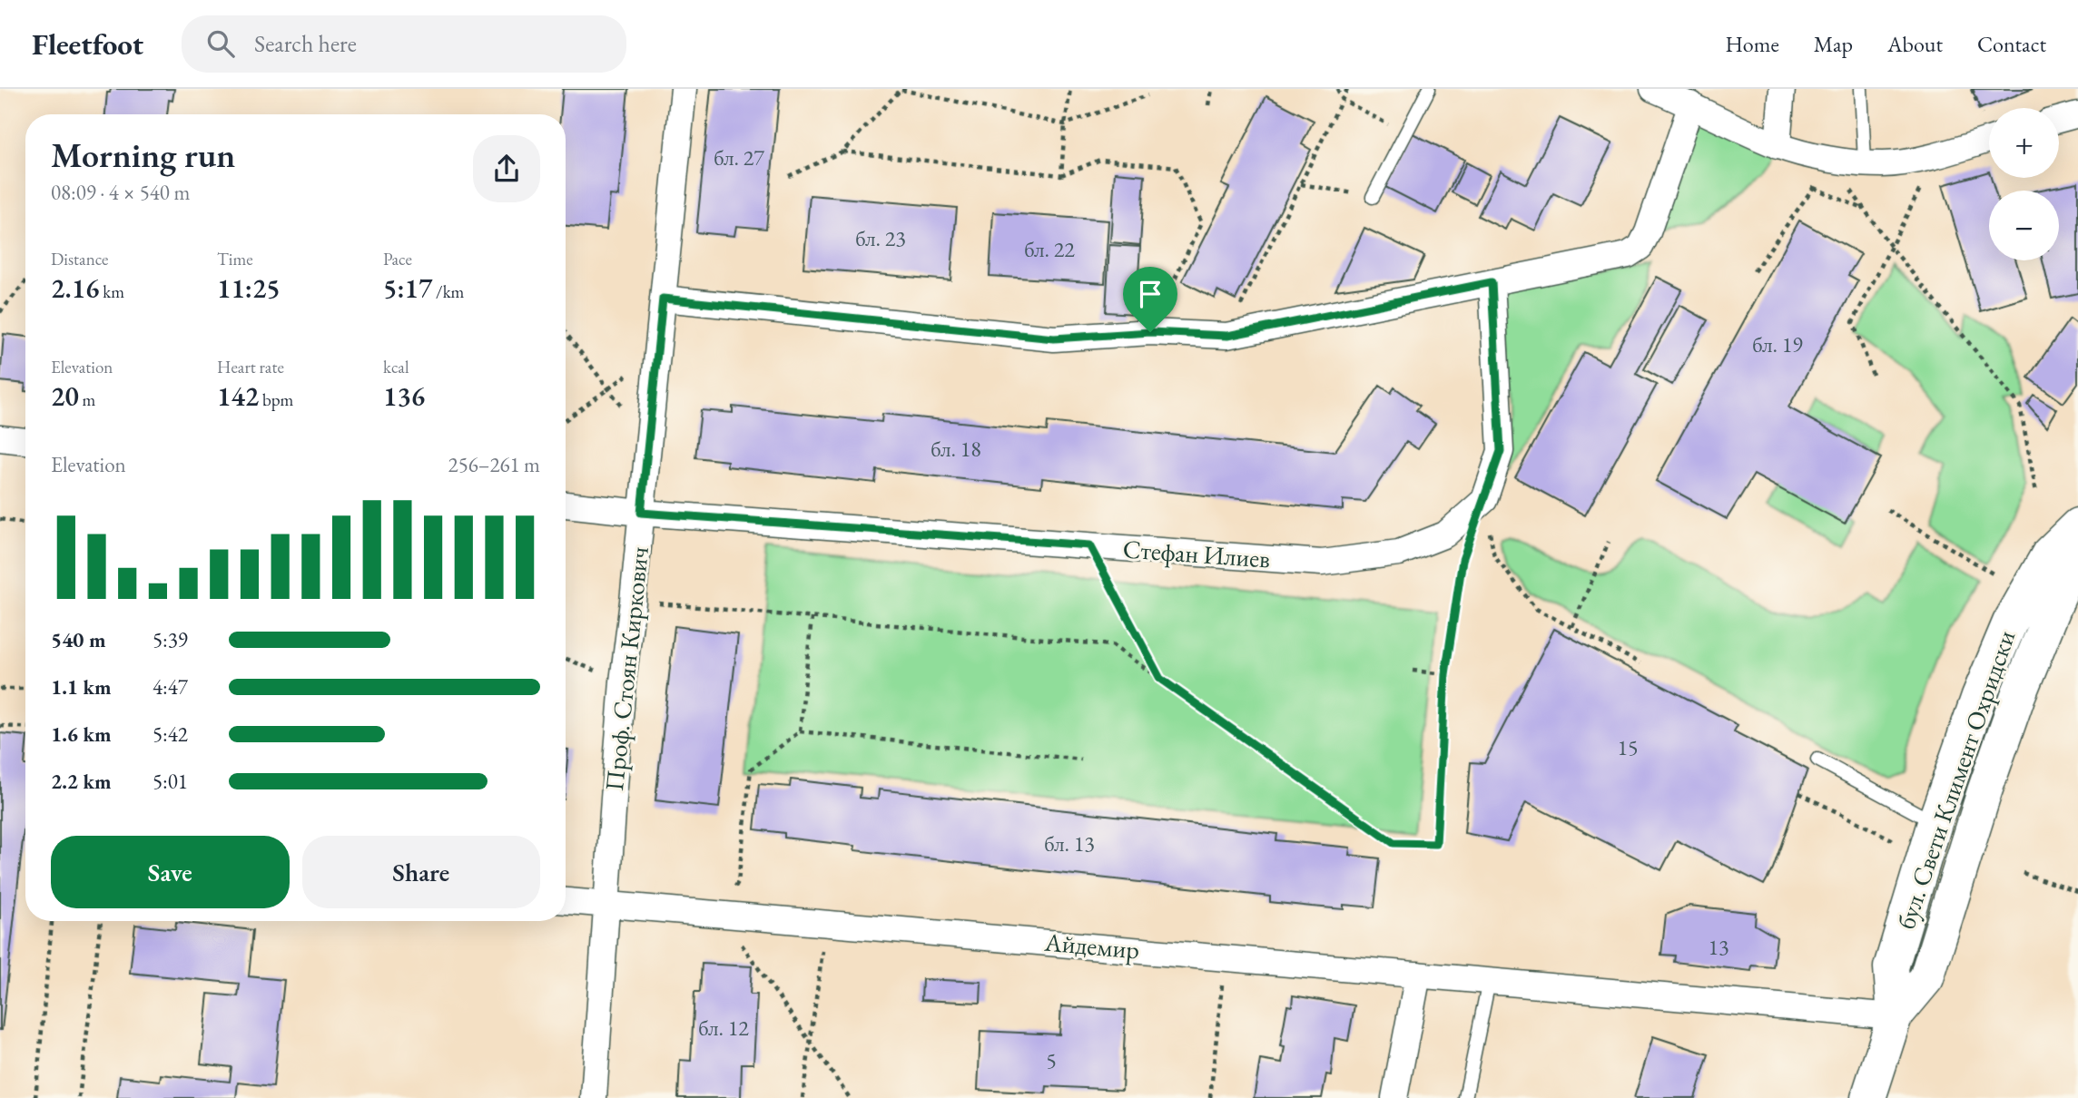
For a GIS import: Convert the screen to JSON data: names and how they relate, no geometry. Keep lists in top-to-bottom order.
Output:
{
  "streets": {
    "main road": ["бул. Свети Климент Охридски"],
    "street": ["Стефан Илиев", "Проф. Стоян Киркович", "Айдемир"]
  },
  "crossings": [
    ["Стефан Илиев", "Проф. Стоян Киркович"],
    ["Проф. Стоян Киркович", "Айдемир"],
    ["бул. Свети Климент Охридски", "Айдемир"]
  ],
  "house_numbers": [
    "бл. 27",
    "бл. 23",
    "бл. 22",
    "бл. 19",
    "бл. 18",
    "15",
    "бл. 13",
    "13",
    "бл. 12",
    "5"
  ],
  "page": {
    "header": "Fleetfoot",
    "search": "Search here",
    "nav": [
      "Home",
      "Map",
      "About",
      "Contact"
    ],
    "map_buttons": ["+", "−"],
    "heading": ["Morning run", "08:09 · 4 × 540 m"],
    "stats": [
      ["Distance", "2.16 km"],
      ["Time", "11:25"],
      ["Pace", "5:17 /km"],
      ["Elevation", "20 m"],
      ["Heart rate", "142 bpm"],
      ["kcal", "136"]
    ],
    "chart": ["Elevation", "256–261 m"],
    "list": [
      {
        "name": "540 m",
        "note": "5:39"
      },
      {
        "name": "1.1 km",
        "note": "4:47"
      },
      {
        "name": "1.6 km",
        "note": "5:42"
      },
      {
        "name": "2.2 km",
        "note": "5:01"
      }
    ],
    "buttons": ["Save", "Share"]
  }
}
